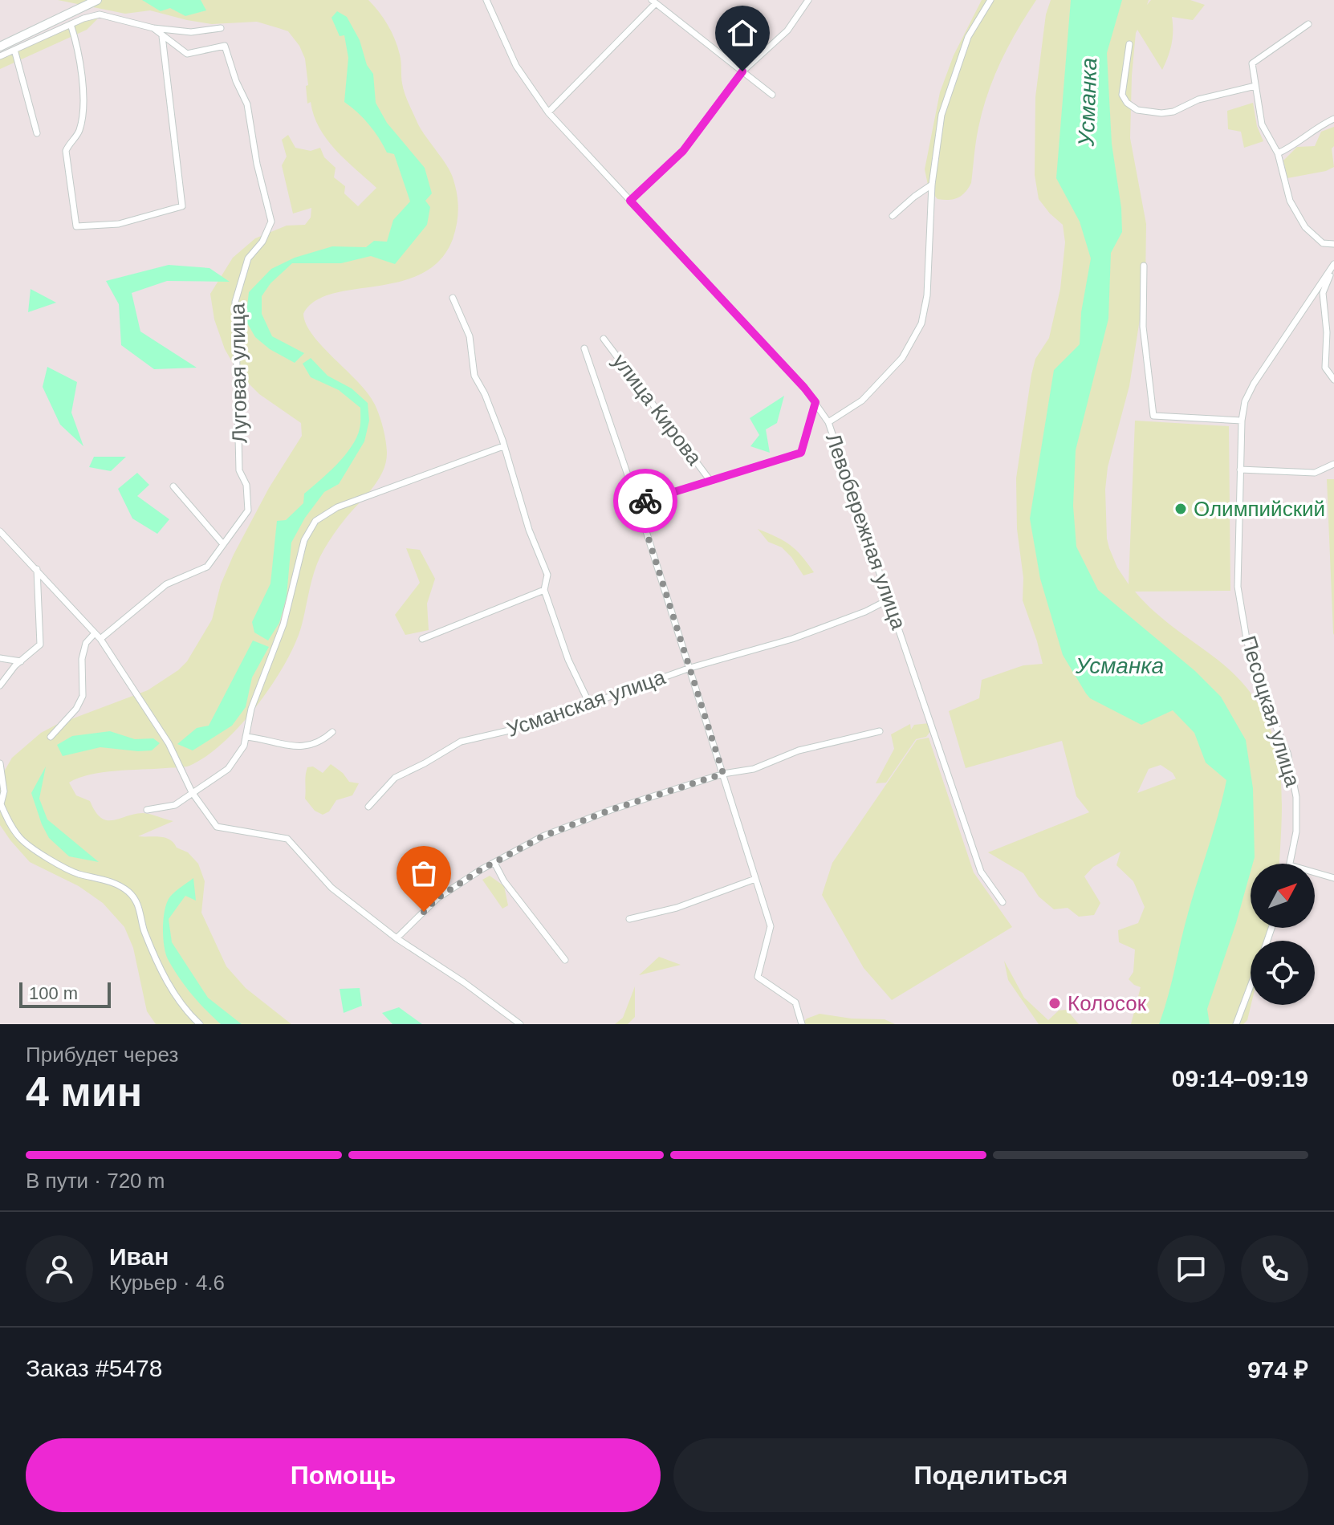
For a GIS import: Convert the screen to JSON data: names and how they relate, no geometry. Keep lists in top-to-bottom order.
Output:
{
  "streets": {
    "street": [
      "Луговая улица",
      "улица Кирова",
      "Левобережная улица",
      "Усманская улица",
      "Песоцкая улица"
    ]
  },
  "crossings": [
    ["Левобережная улица", "Усманская улица"]
  ],
  "water": ["Усманка"],
  "places": ["Олимпийский", "Колосок"],
  "scale_bar": "100 m",
  "north": "top right",
  "page": {
    "scale": "100 m",
    "heading": ["4 мин", "Прибудет через", "09:14–09:19"],
    "panel": [
      "Иван",
      "Курьер · 4.6",
      "Заказ #5478",
      "974 ₽"
    ],
    "bar": "В пути · 720 m",
    "buttons": ["Помощь", "Поделиться"]
  }
}
